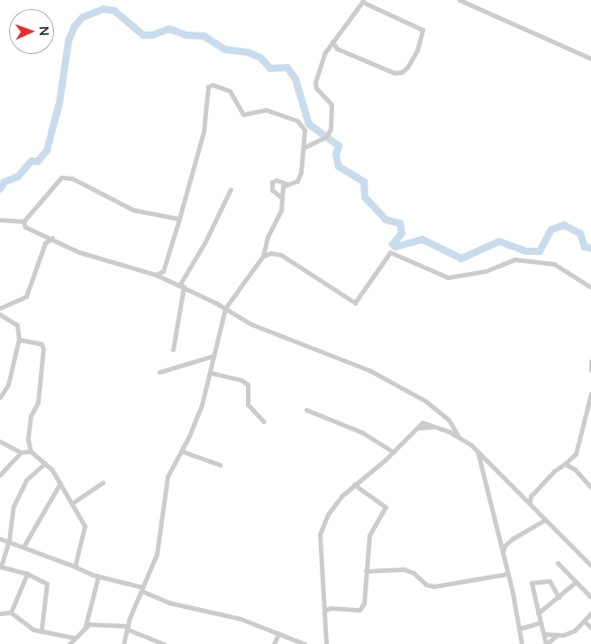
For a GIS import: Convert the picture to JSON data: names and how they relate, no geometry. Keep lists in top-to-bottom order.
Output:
{
  "north": "right"
}
